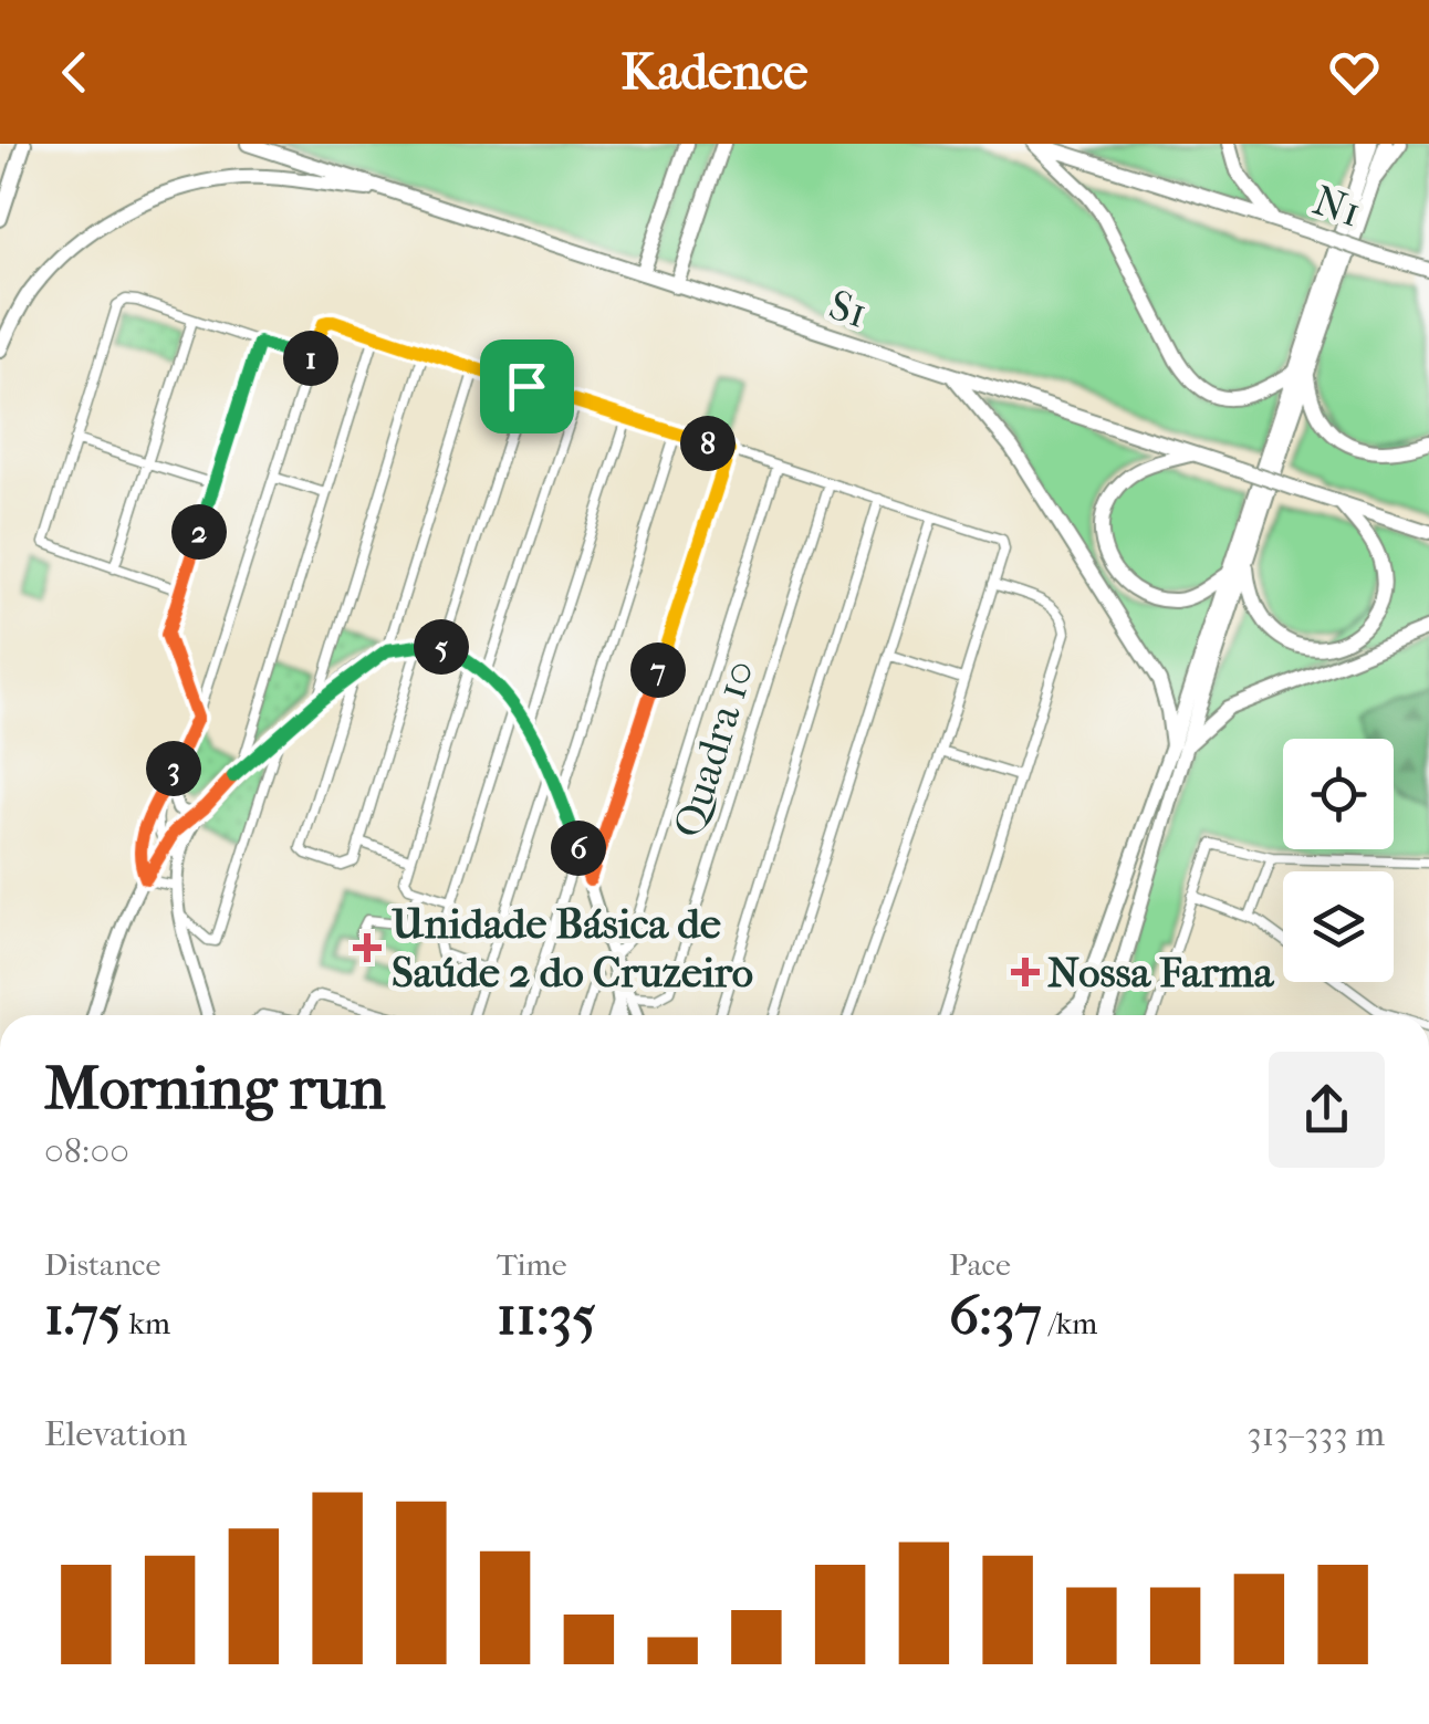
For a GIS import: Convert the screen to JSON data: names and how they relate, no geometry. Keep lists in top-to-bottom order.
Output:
{
  "streets": {
    "main road": ["N1", "S1"],
    "street": ["Quadra 10"]
  },
  "places": {
    "health": ["Unidade Básica de Saúde 2 do Cruzeiro", "Nossa Farma"]
  },
  "page": {
    "header": "Kadence",
    "pins": [
      "1",
      "8",
      "2",
      "5",
      "7",
      "3",
      "6"
    ],
    "heading": ["Morning run", "08:00"],
    "stats": [
      ["Distance", "1.75 km"],
      ["Time", "11:35"],
      ["Pace", "6:37 /km"]
    ],
    "chart": ["Elevation", "313–333 m"]
  }
}
